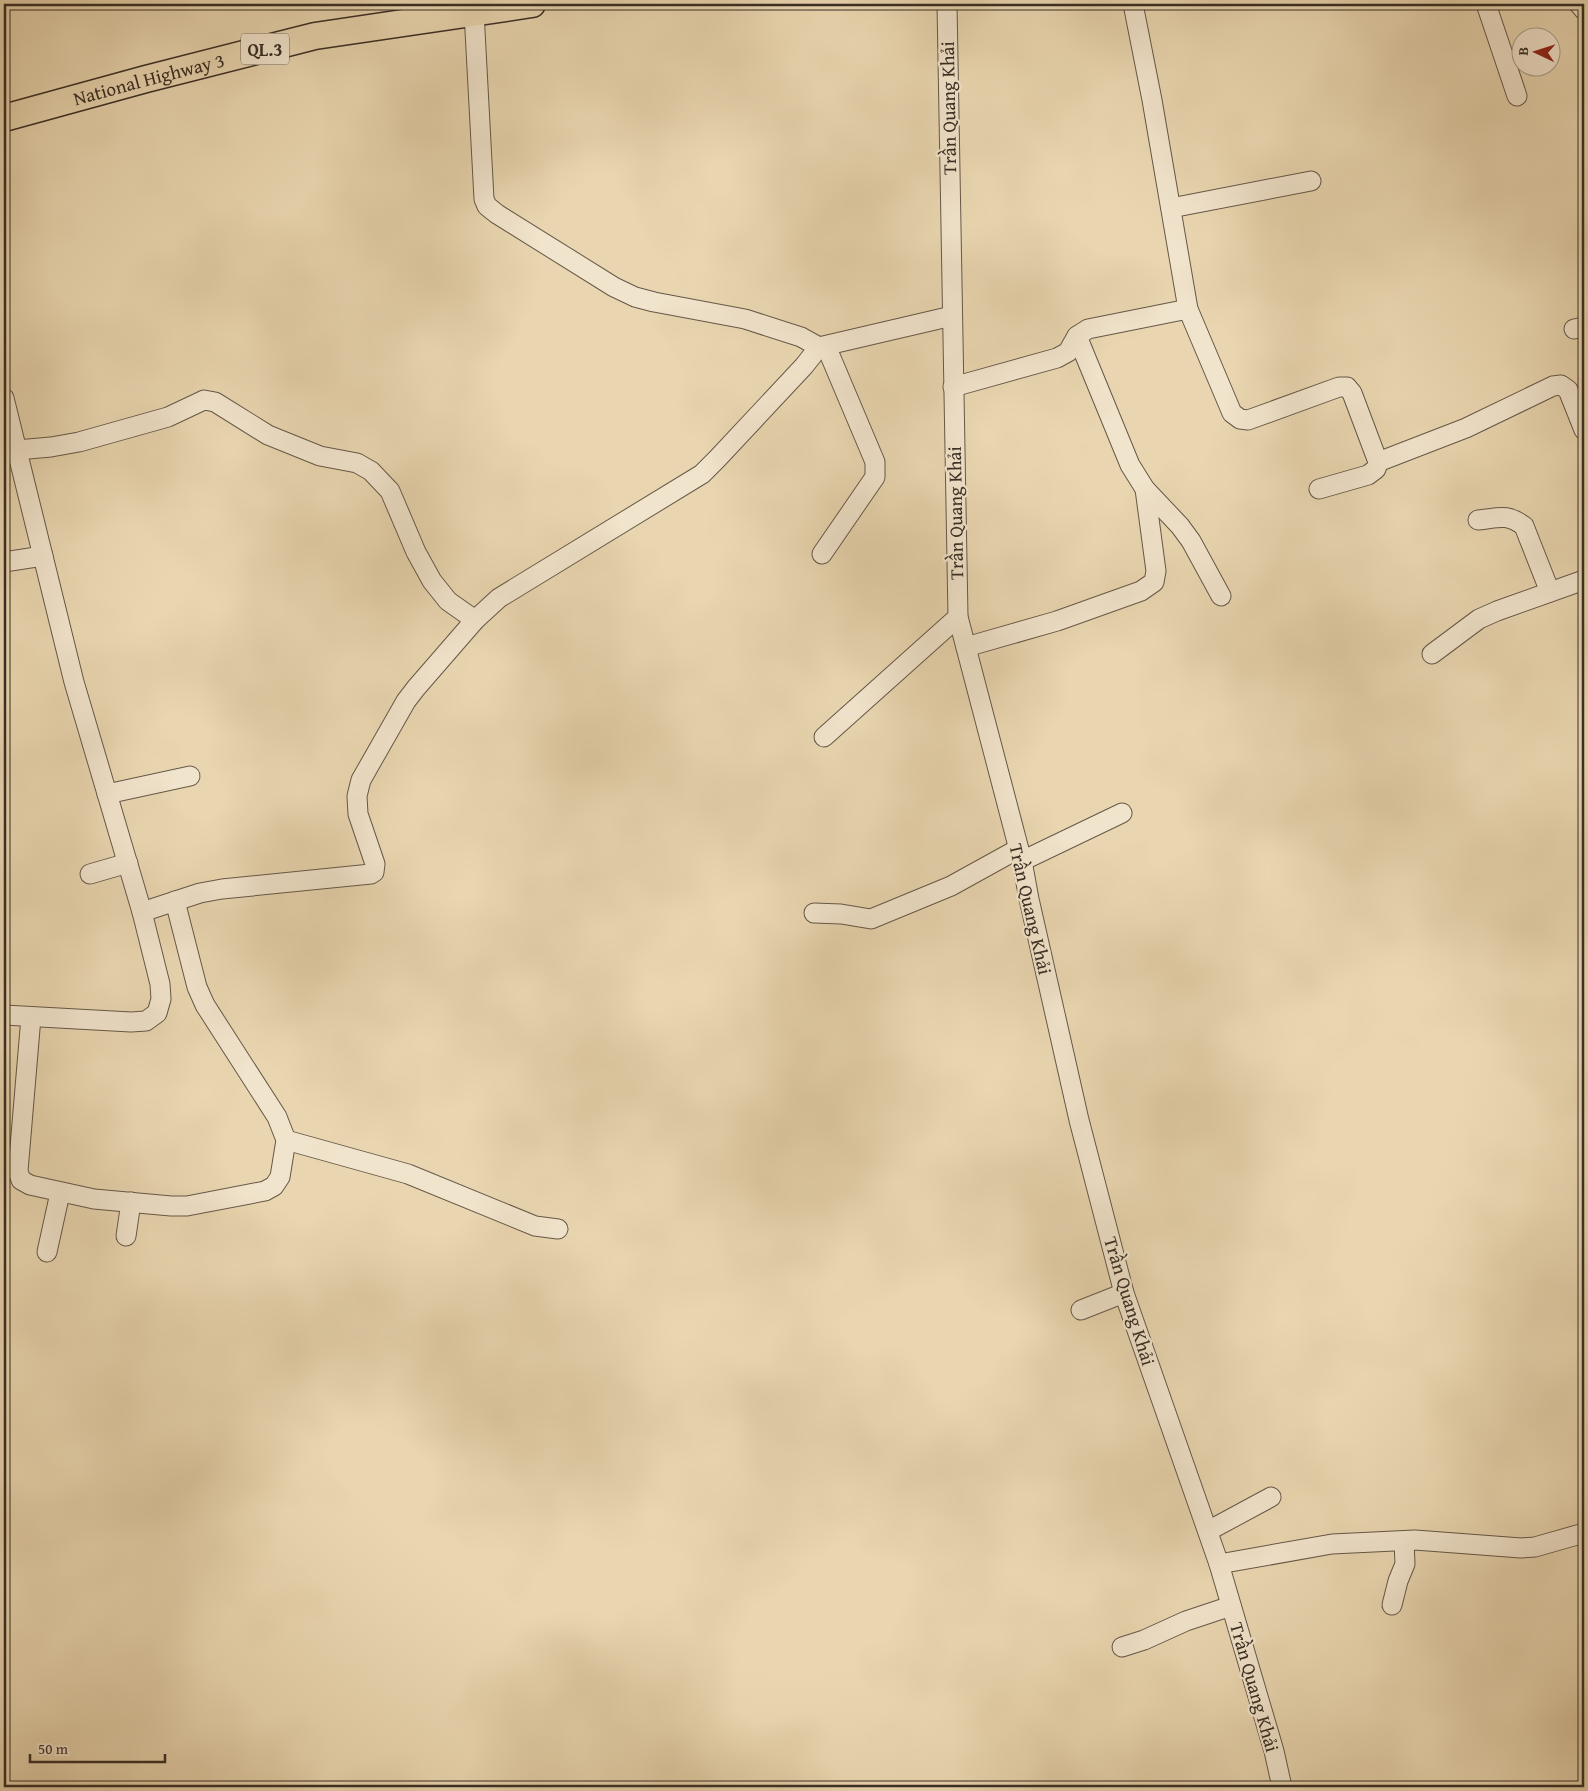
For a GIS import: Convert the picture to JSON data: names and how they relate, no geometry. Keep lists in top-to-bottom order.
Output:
{
  "streets": {
    "highway": ["QL.3", "National Highway 3"],
    "street": ["Trần Quang Khải"]
  },
  "scale_bar": "50 m",
  "north": "left"
}
